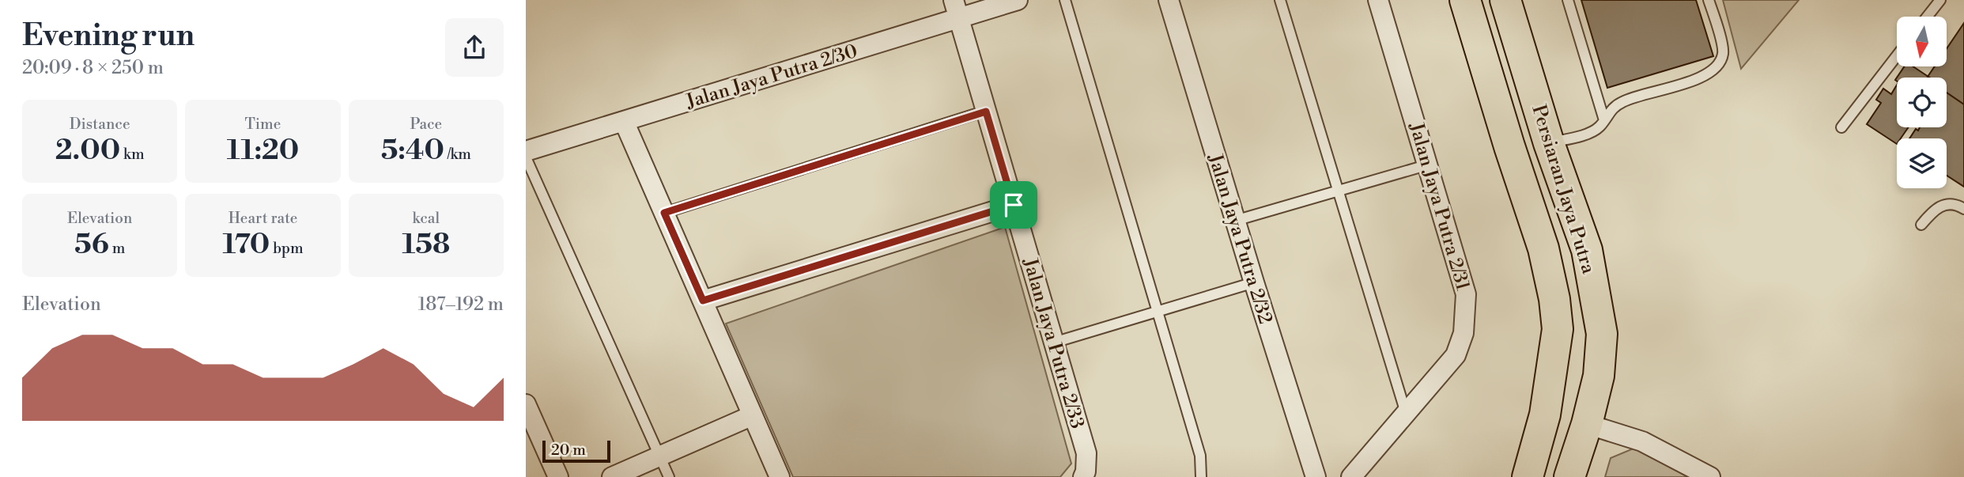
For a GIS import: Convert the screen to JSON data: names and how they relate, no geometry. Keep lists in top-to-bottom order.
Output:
{
  "streets": {
    "main road": ["Persiaran Jaya Putra"],
    "street": [
      "Jalan Jaya Putra 2/30",
      "Jalan Jaya Putra 2/31",
      "Jalan Jaya Putra 2/32",
      "Jalan Jaya Putra 2/33"
    ]
  },
  "crossings": [
    ["Jalan Jaya Putra 2/30", "Jalan Jaya Putra 2/33"]
  ],
  "scale_bar": "20 m",
  "north": "bottom",
  "page": {
    "heading": ["Evening run", "20:09 · 8 × 250 m"],
    "stats": [
      ["Distance", "2.00 km"],
      ["Time", "11:20"],
      ["Pace", "5:40 /km"],
      ["Elevation", "56 m"],
      ["Heart rate", "170 bpm"],
      ["kcal", "158"]
    ],
    "chart": ["Elevation", "187–192 m"],
    "scale": "20 m"
  }
}
